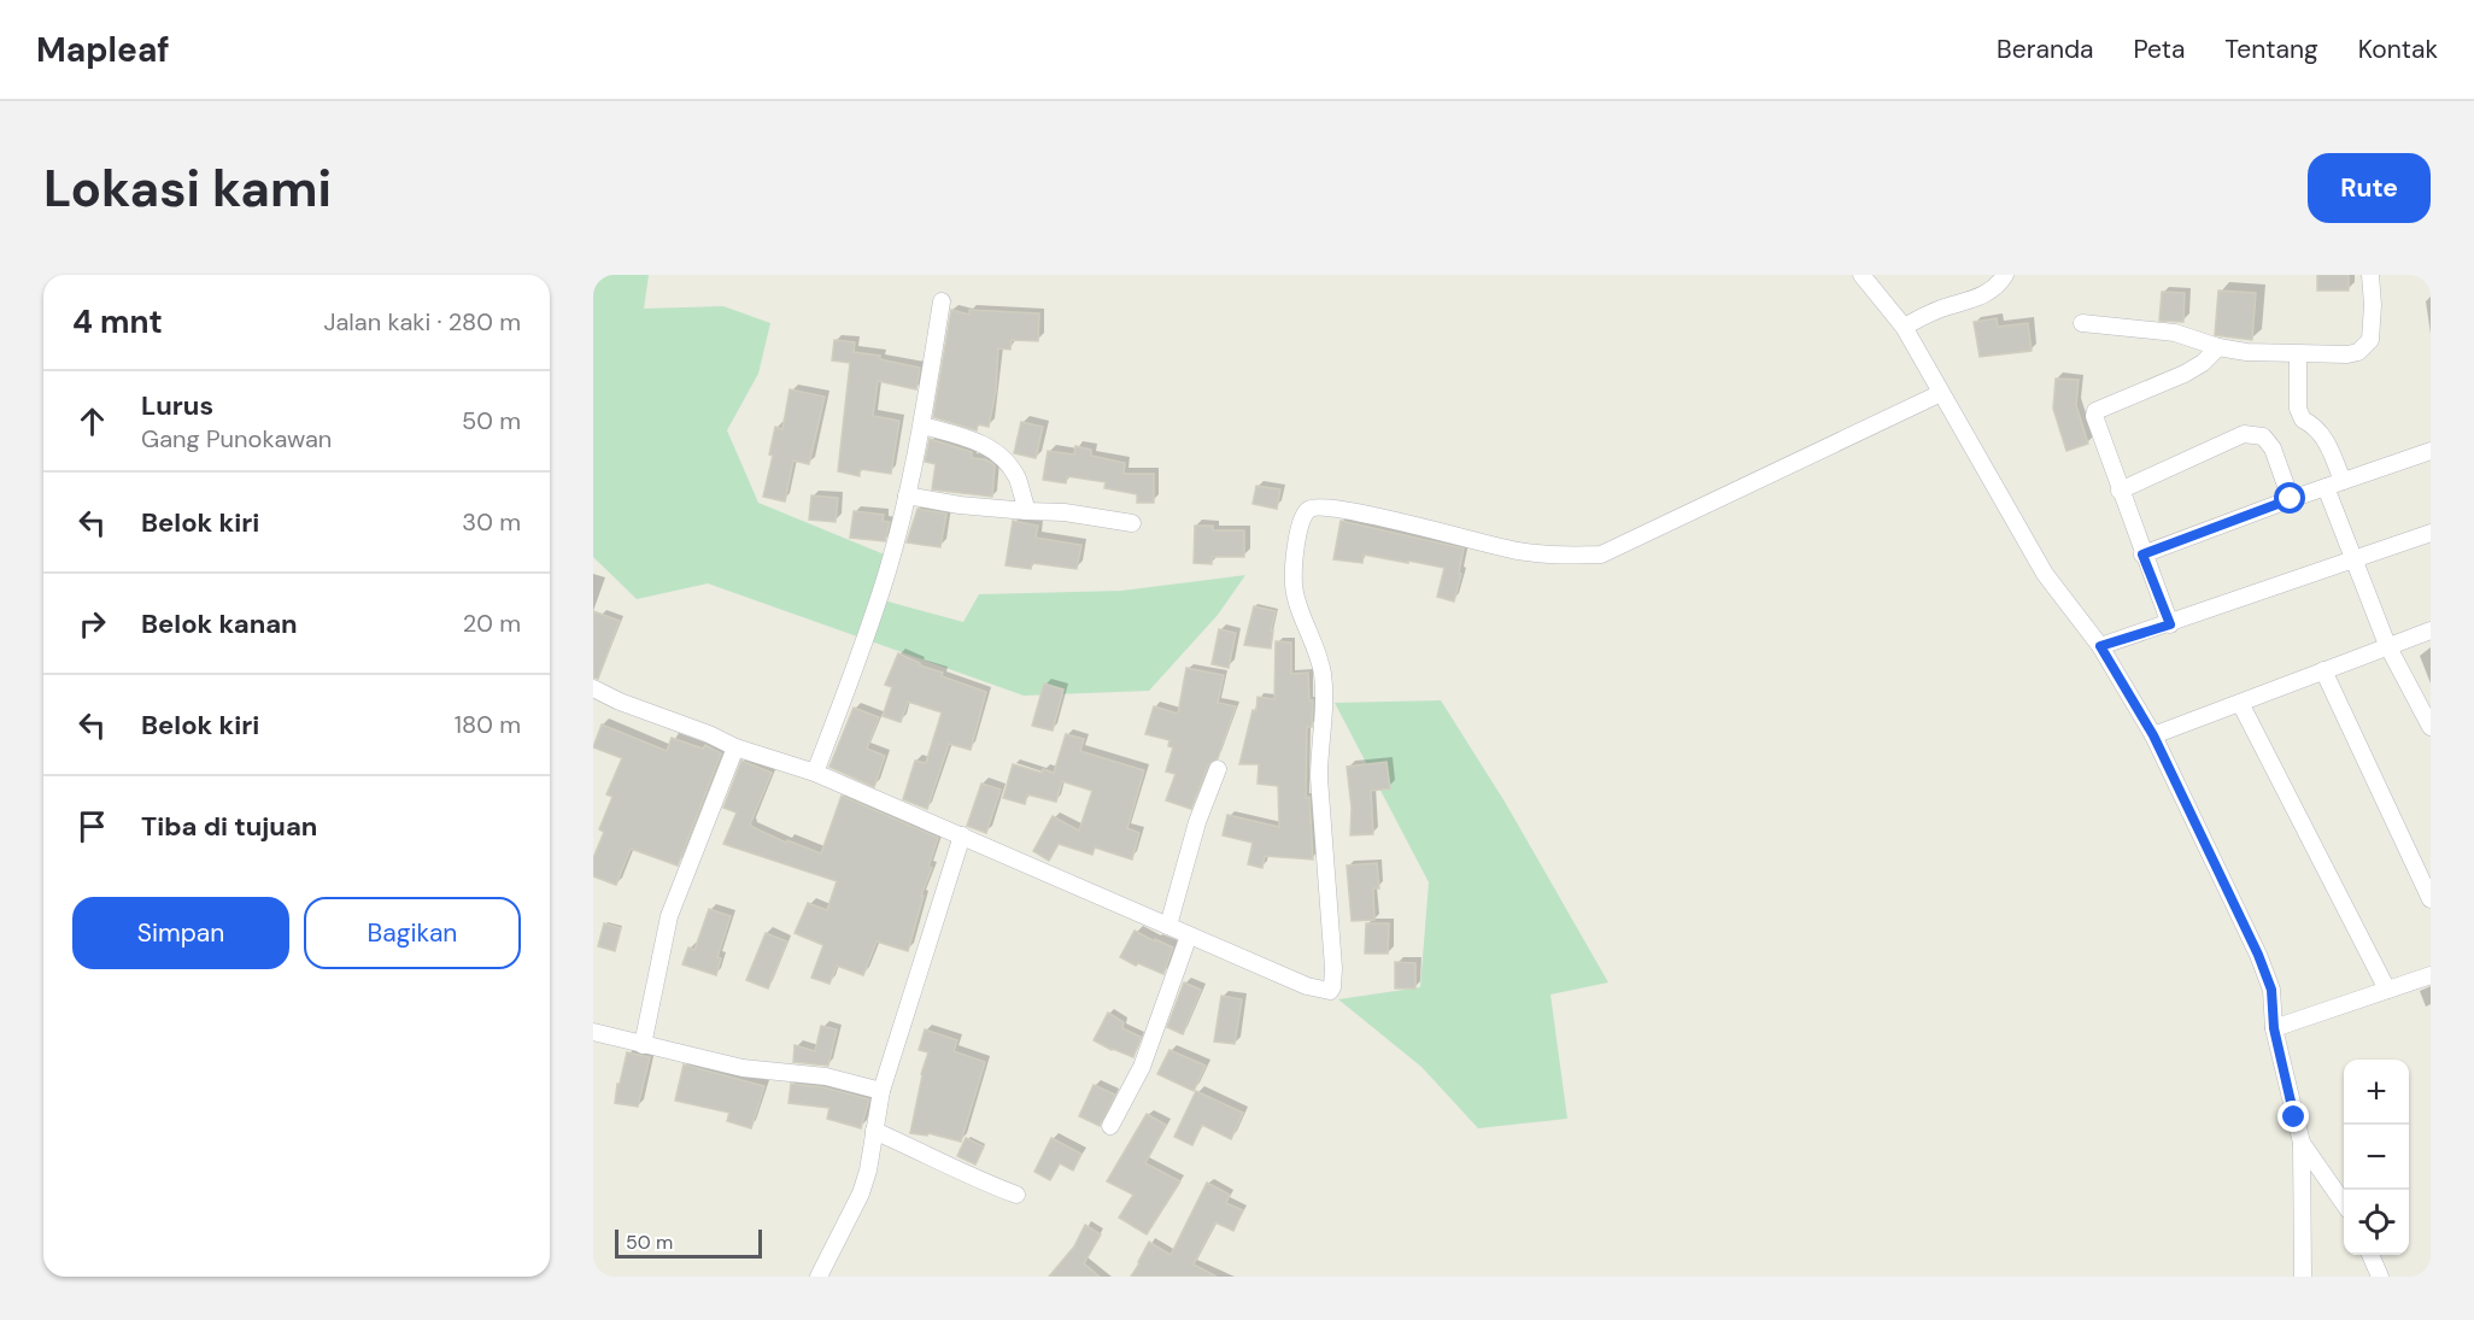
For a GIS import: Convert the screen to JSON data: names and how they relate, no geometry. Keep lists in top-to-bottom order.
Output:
{
  "scale_bar": "50 m",
  "page": {
    "header": "Mapleaf",
    "nav": [
      "Beranda",
      "Peta",
      "Tentang",
      "Kontak"
    ],
    "buttons": [
      "Rute",
      ["Simpan", "Bagikan"]
    ],
    "title": "Lokasi kami",
    "heading": ["4 mnt", "Jalan kaki · 280 m"],
    "list": [
      ["Lurus", "Gang Punokawan", "50 m"],
      ["Belok kiri", "30 m"],
      ["Belok kanan", "20 m"],
      ["Belok kiri", "180 m"],
      "Tiba di tujuan"
    ],
    "map_buttons": ["+", "−"],
    "scale": "50 m"
  }
}
